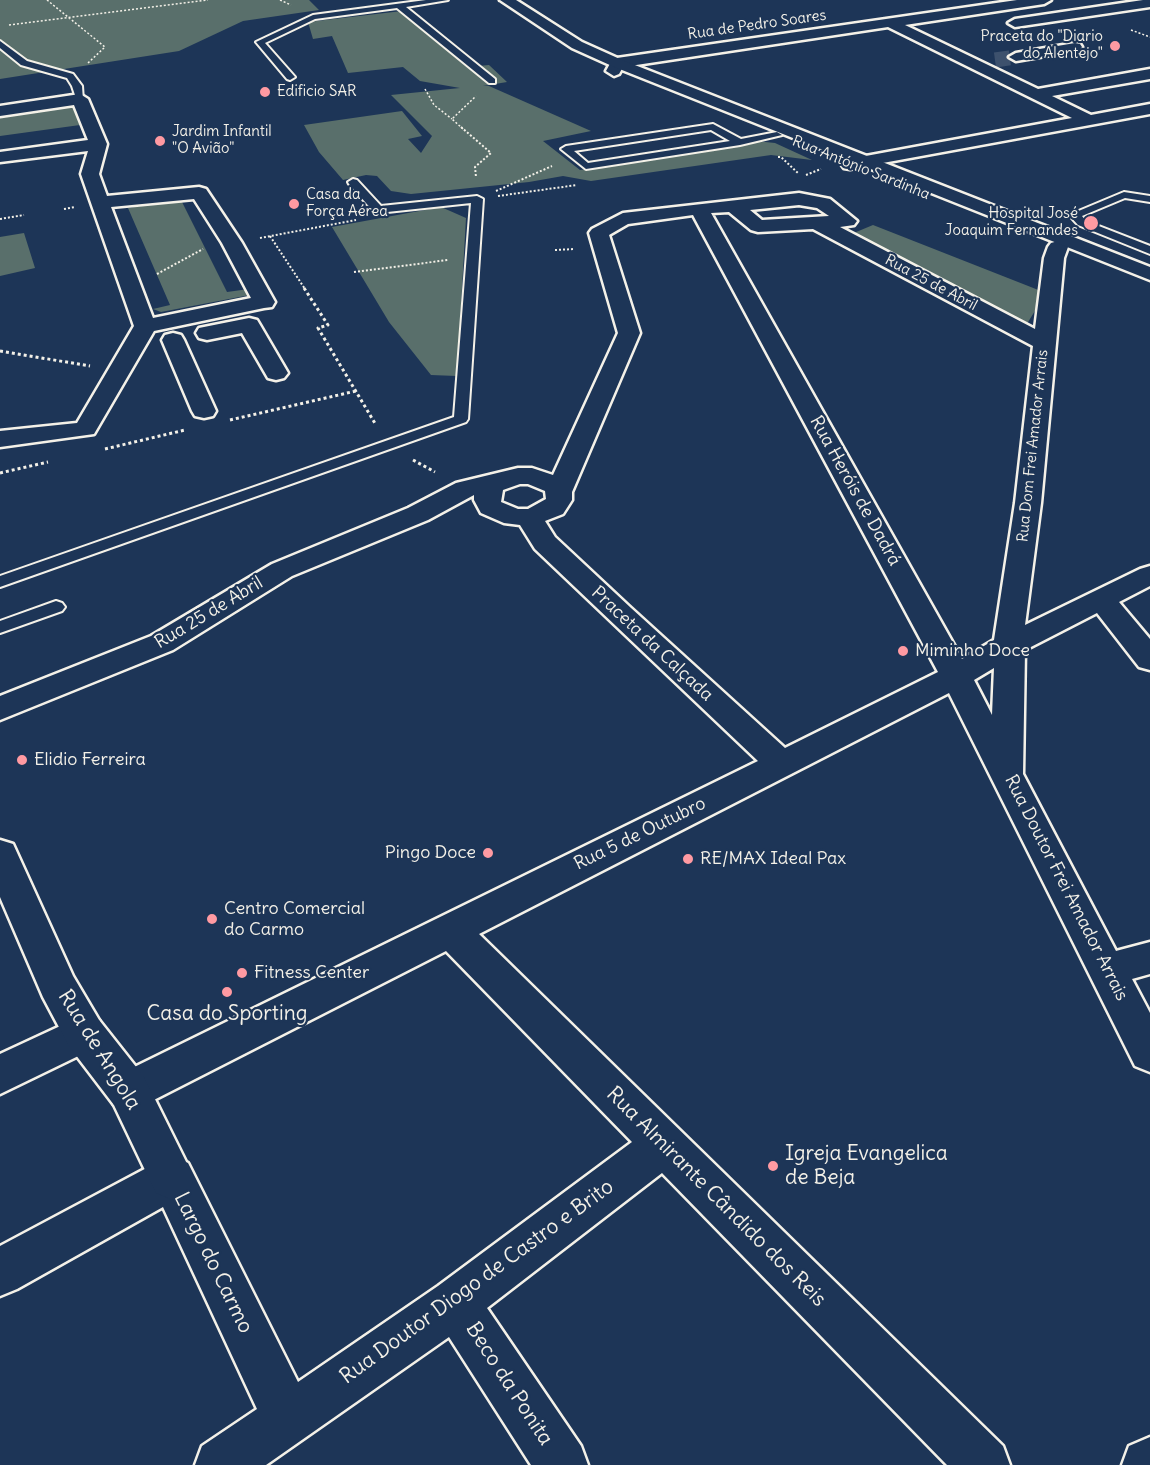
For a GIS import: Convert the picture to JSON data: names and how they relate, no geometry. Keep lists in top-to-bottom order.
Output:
{
  "streets": {
    "street": [
      "Rua de Pedro Soares",
      "Rua António Sardinha",
      "Rua 25 de Abril",
      "Rua Dom Frei Amador Arrais",
      "Rua Heróis de Dadrá",
      "Praceta da Calçada",
      "Rua 5 de Outubro",
      "Rua Doutor Frei Amador Arrais",
      "Rua de Angola",
      "Rua Almirante Cândido dos Reis",
      "Largo do Carmo",
      "Rua Doutor Diogo de Castro e Brito",
      "Beco da Ponita"
    ]
  },
  "crossings": [
    ["Rua de Pedro Soares", "Rua António Sardinha"],
    ["Rua António Sardinha", "Rua Dom Frei Amador Arrais"],
    ["Rua 25 de Abril", "Rua Dom Frei Amador Arrais"],
    ["Rua 25 de Abril", "Praceta da Calçada"],
    ["Rua Dom Frei Amador Arrais", "Rua 5 de Outubro"],
    ["Rua Dom Frei Amador Arrais", "Rua Doutor Frei Amador Arrais"],
    ["Rua Heróis de Dadrá", "Rua 5 de Outubro"],
    ["Rua Heróis de Dadrá", "Rua Doutor Frei Amador Arrais"],
    ["Praceta da Calçada", "Rua 5 de Outubro"],
    ["Rua 5 de Outubro", "Rua Doutor Frei Amador Arrais"],
    ["Rua 5 de Outubro", "Rua de Angola"],
    ["Rua 5 de Outubro", "Rua Almirante Cândido dos Reis"],
    ["Rua de Angola", "Largo do Carmo"],
    ["Rua Almirante Cândido dos Reis", "Rua Doutor Diogo de Castro e Brito"],
    ["Largo do Carmo", "Rua Doutor Diogo de Castro e Brito"],
    ["Rua Doutor Diogo de Castro e Brito", "Beco da Ponita"]
  ],
  "places": [
    "Praceta do \"Diario do Alentejo\"",
    "Edificio SAR",
    "Jardim Infantil \"O Avião\"",
    "Casa da Força Aérea",
    "Hospital José Joaquim Fernandes",
    "Miminho Doce",
    "Elidio Ferreira",
    "Pingo Doce",
    "RE/MAX Ideal Pax",
    "Centro Comercial do Carmo",
    "Fitness Center",
    "Casa do Sporting",
    "Igreja Evangelica de Beja"
  ]
}
